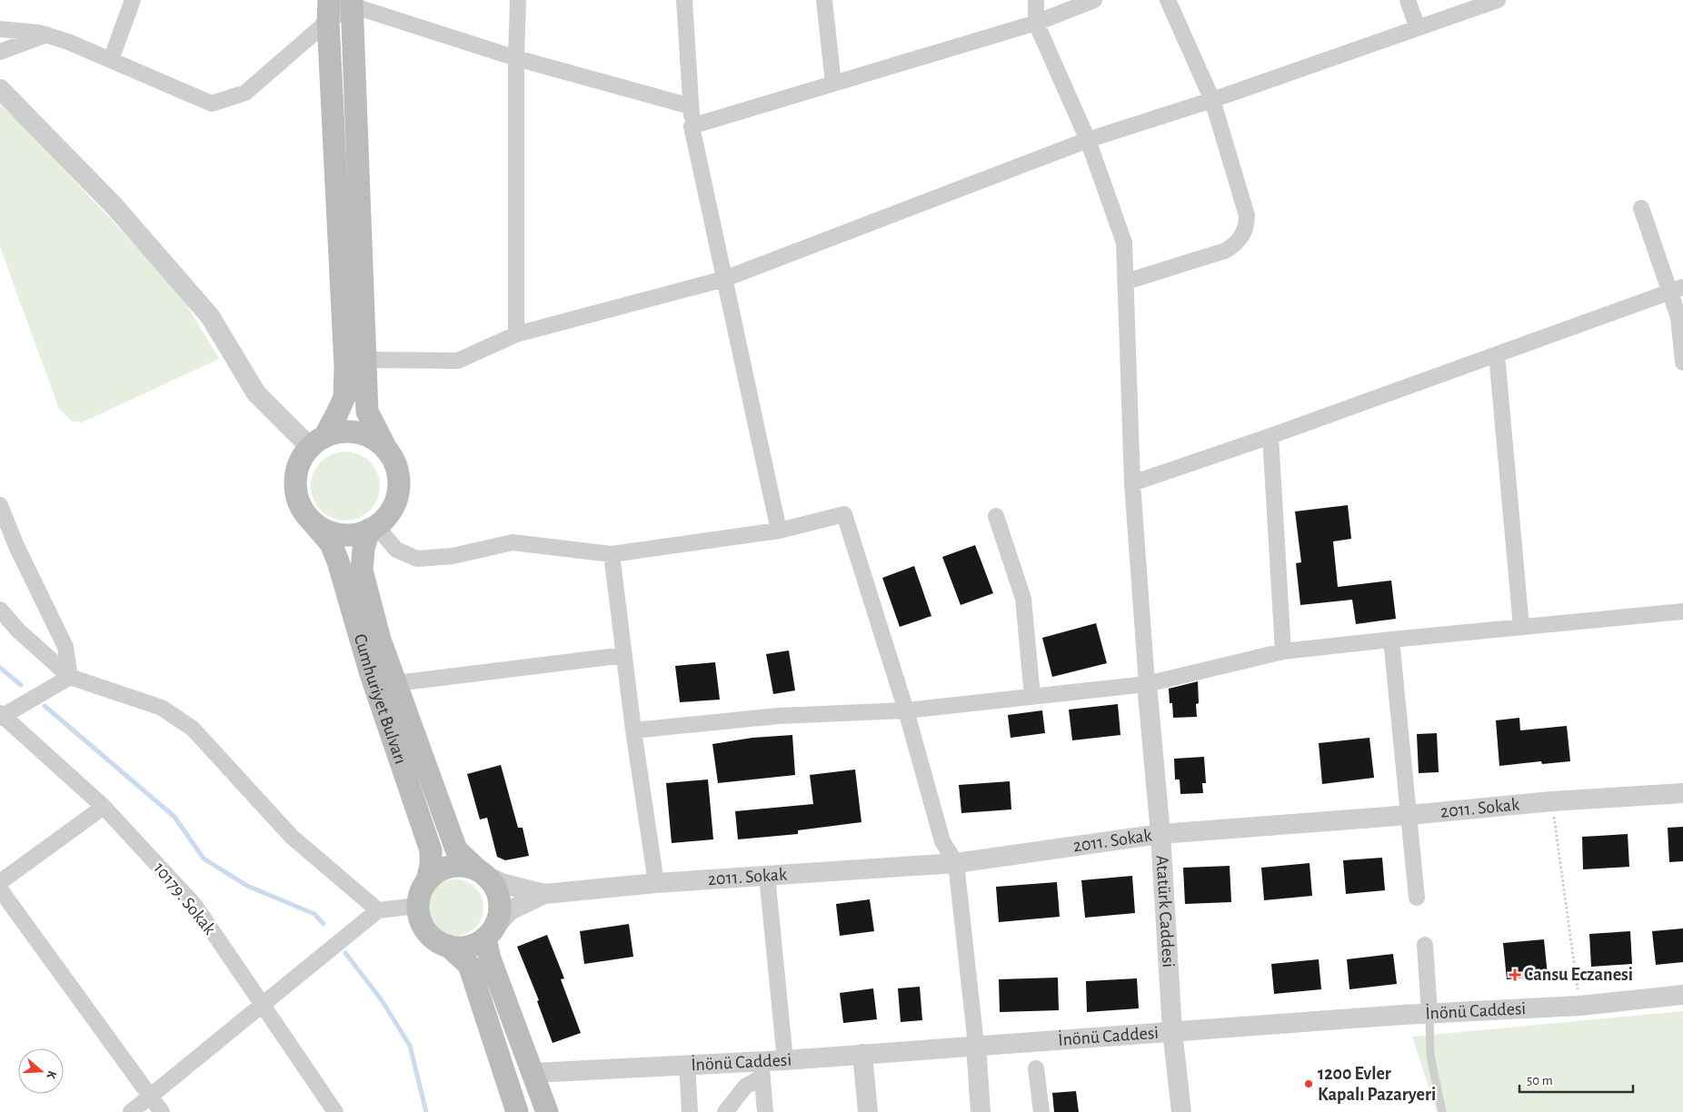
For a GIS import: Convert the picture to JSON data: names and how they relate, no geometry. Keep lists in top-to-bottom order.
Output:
{
  "streets": {
    "main road": ["Cumhuriyet Bulvarı"],
    "street": [
      "2011. Sokak",
      "10179. Sokak",
      "Atatürk Caddesi",
      "İnönü Caddesi"
    ]
  },
  "crossings": [
    ["2011. Sokak", "Atatürk Caddesi"],
    ["Atatürk Caddesi", "İnönü Caddesi"]
  ],
  "places": {
    "health": ["Cansu Eczanesi"],
    "other": ["1200 Evler Kapalı Pazaryeri"]
  },
  "scale_bar": "50 m",
  "north": "right"
}
